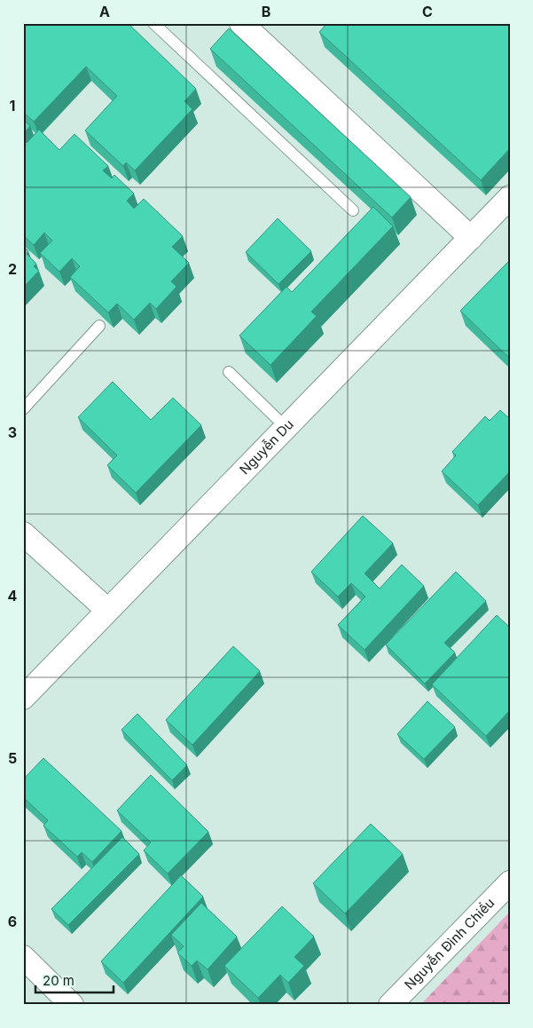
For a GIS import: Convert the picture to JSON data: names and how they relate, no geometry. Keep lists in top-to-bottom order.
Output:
{
  "streets": {
    "street": ["Nguyễn Du", "Nguyễn Đình Chiểu"]
  },
  "scale_bar": "20 m",
  "grid": {
    "columns": ["A", "B", "C"],
    "rows": [
      "1",
      "2",
      "3",
      "4",
      "5",
      "6"
    ]
  }
}
